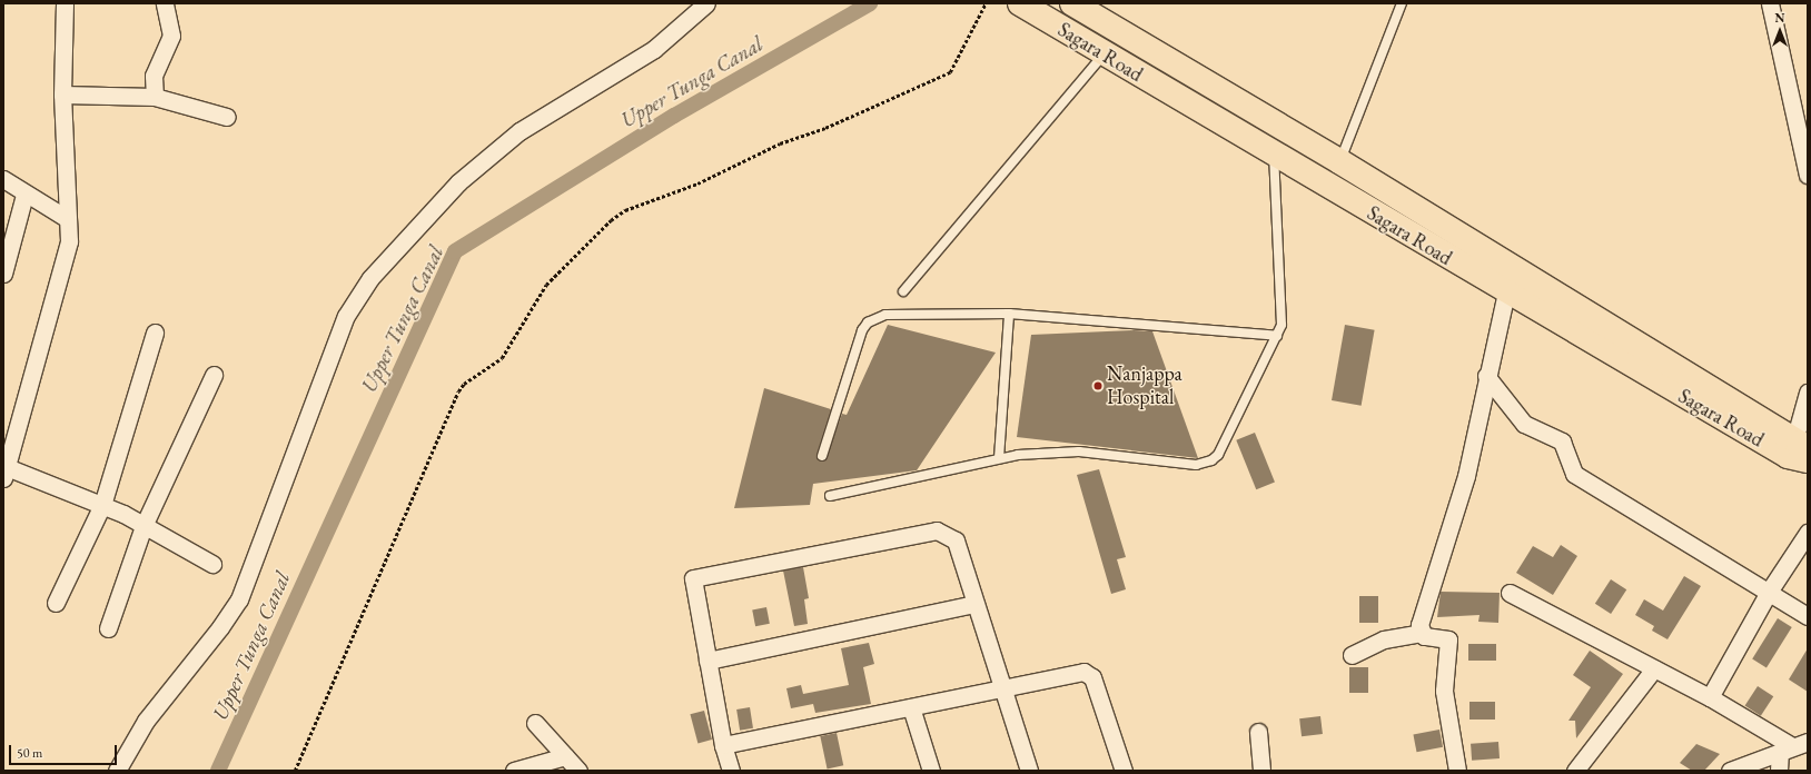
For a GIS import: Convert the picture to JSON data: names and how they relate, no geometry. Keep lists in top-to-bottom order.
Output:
{
  "streets": {
    "highway": ["Sagara Road"]
  },
  "water": ["Upper Tunga Canal"],
  "places": ["Nanjappa Hospital"],
  "scale_bar": "50 m",
  "north": "top"
}
